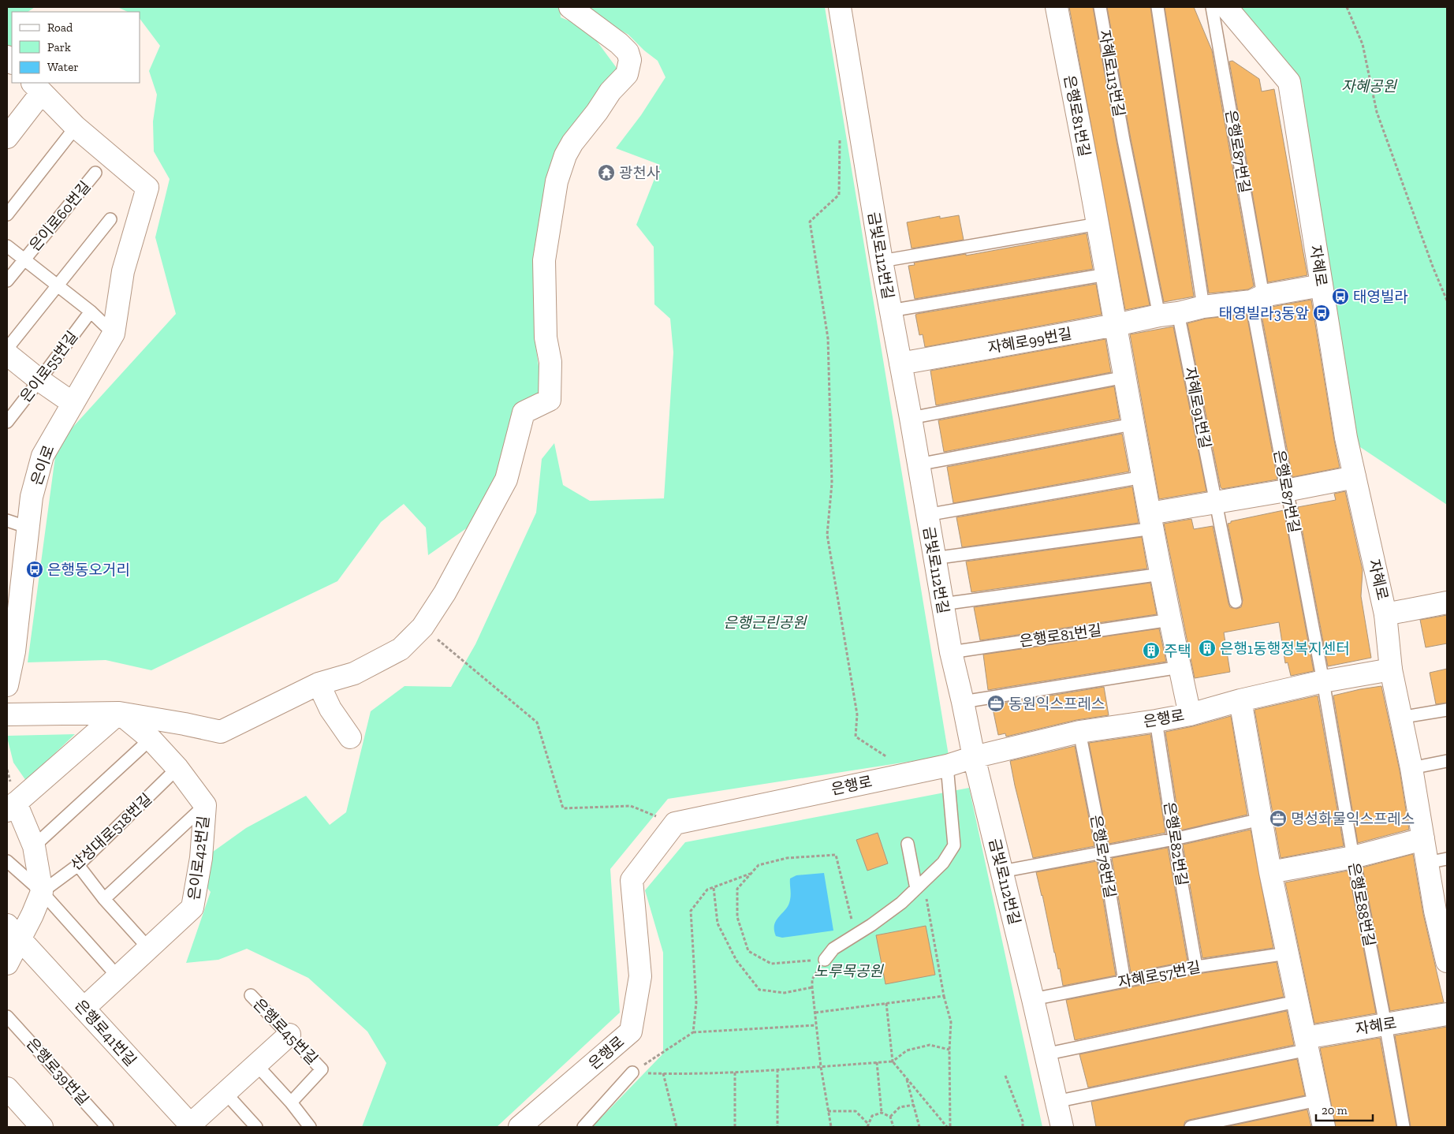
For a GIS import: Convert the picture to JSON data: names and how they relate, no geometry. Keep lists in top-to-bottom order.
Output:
{
  "streets": {
    "street": [
      "은행로81번길",
      "금빛로112번길",
      "자혜로",
      "자혜로99번길",
      "은이로",
      "은행로",
      "은이로42번길",
      "은행로41번길"
    ],
    "lane": [
      "자혜로113번길",
      "은행로87번길",
      "은이로60번길",
      "은이로55번길",
      "자혜로91번길",
      "산성대로518번길",
      "은행로82번길",
      "은행로78번길",
      "은행로88번길",
      "자혜로57번길",
      "은행로45번길",
      "은행로39번길"
    ]
  },
  "crossings": [
    ["자혜로113번길", "자혜로99번길"],
    ["자혜로113번길", "자혜로91번길"],
    ["은행로81번길", "금빛로112번길"],
    ["은행로81번길", "자혜로99번길"],
    ["은행로81번길", "은행로"],
    ["은행로87번길", "자혜로99번길"],
    ["은행로87번길", "은행로"],
    ["은행로87번길", "은행로88번길"],
    ["금빛로112번길", "자혜로99번길"],
    ["금빛로112번길", "은행로"],
    ["금빛로112번길", "자혜로57번길"],
    ["자혜로", "자혜로99번길"],
    ["자혜로", "은행로"],
    ["자혜로", "은행로88번길"],
    ["자혜로99번길", "자혜로91번길"],
    ["은행로", "은행로82번길"],
    ["은행로", "은행로78번길"],
    ["은행로", "은행로88번길"],
    ["산성대로518번길", "은이로42번길"],
    ["은행로82번길", "자혜로57번길"],
    ["은행로78번길", "자혜로57번길"],
    ["은이로42번길", "은행로41번길"]
  ],
  "parks": ["자혜공원", "은행근린공원", "노루목공원"],
  "places": {
    "temple": ["광천사"],
    "bus stop": ["태영빌라", "태영빌라3동앞", "은행동오거리"],
    "building": ["은행1동행정복지센터", "주택"],
    "office": ["동원익스프레스", "명성화물익스프레스"]
  },
  "legend": ["Road", "Park", "Water"],
  "scale_bar": "20 m"
}
